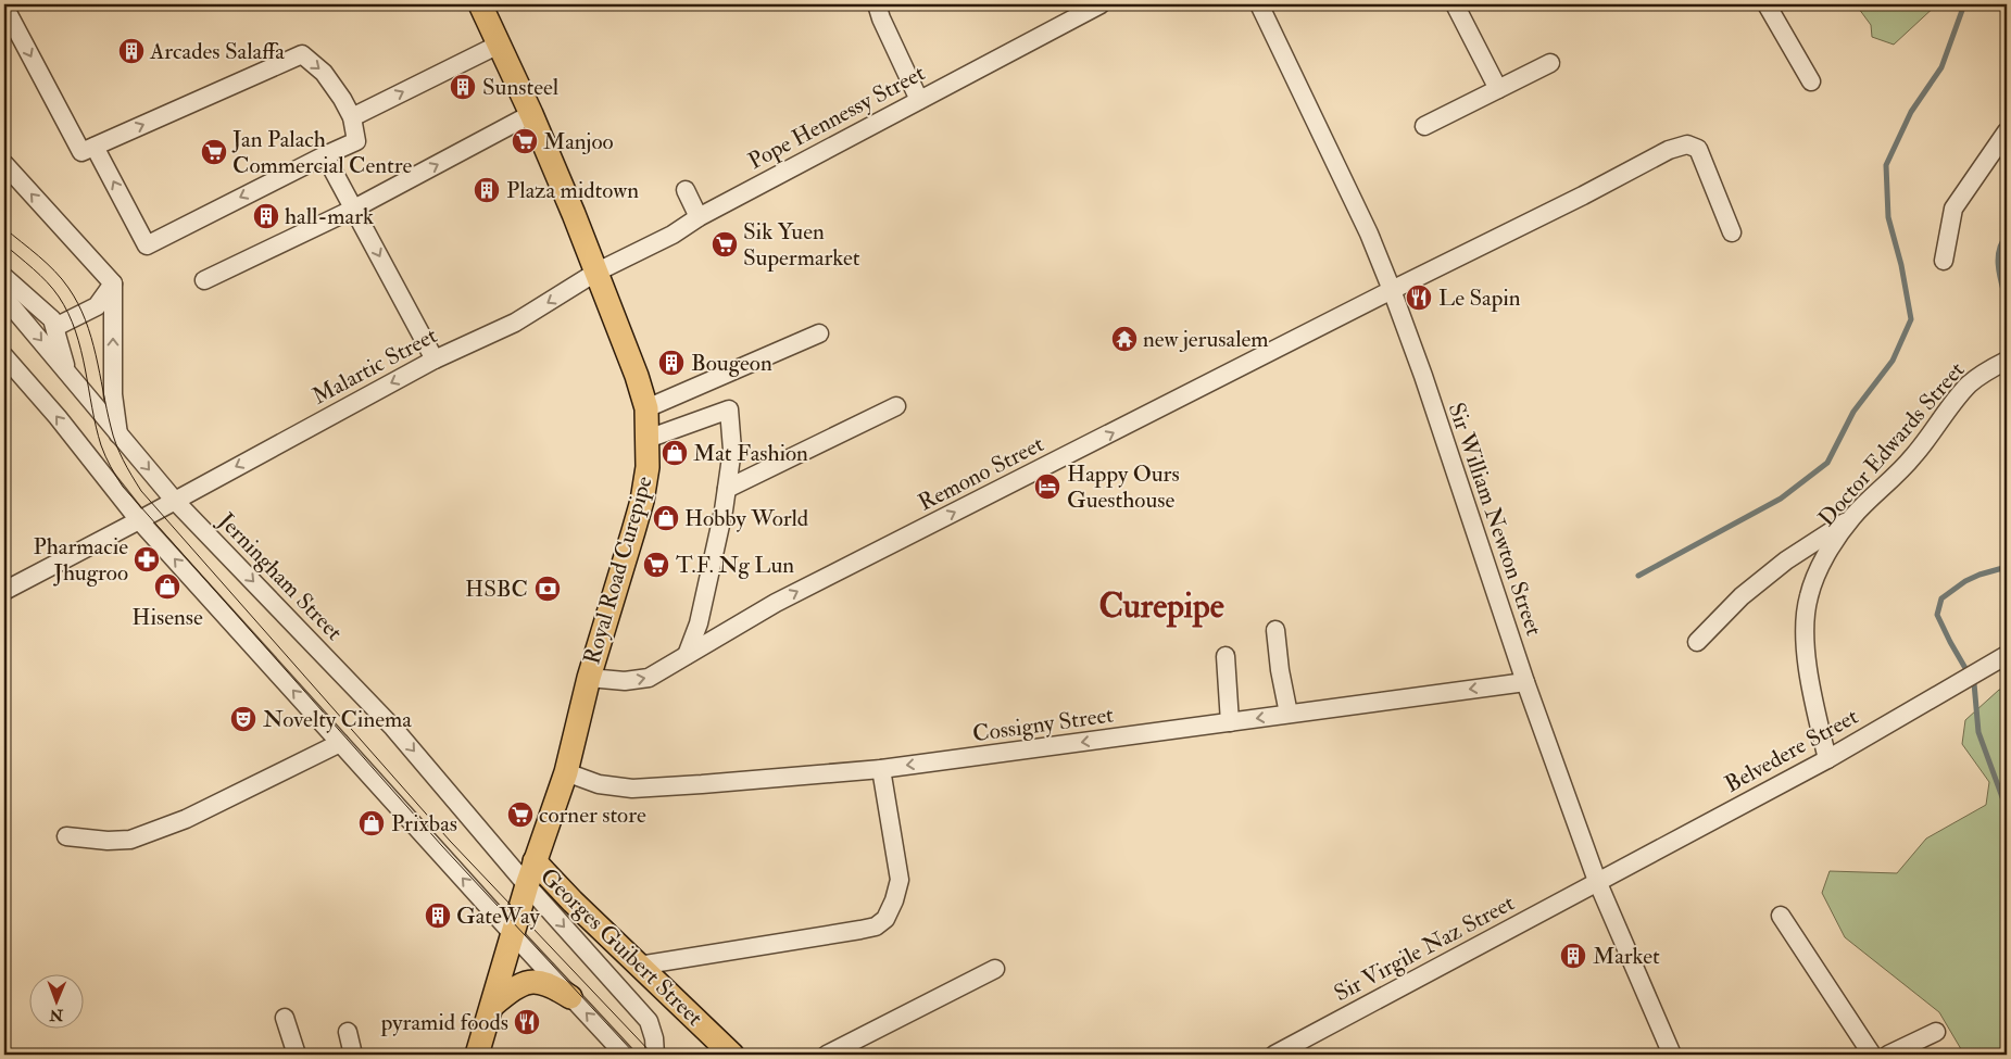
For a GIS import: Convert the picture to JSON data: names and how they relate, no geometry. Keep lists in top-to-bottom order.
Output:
{
  "streets": {
    "main road": ["Royal Road Curepipe", "Georges Guibert Street"],
    "street": [
      "Pope Hennessy Street",
      "Malartic Street",
      "Doctor Edwards Street",
      "Remono Street",
      "Sir William Newton Street",
      "Jerningham Street",
      "Cossigny Street",
      "Belvedere Street",
      "Sir Virgile Naz Street"
    ]
  },
  "crossings": [
    ["Pope Hennessy Street", "Malartic Street"],
    ["Pope Hennessy Street", "Royal Road Curepipe"],
    ["Malartic Street", "Royal Road Curepipe"],
    ["Malartic Street", "Jerningham Street"],
    ["Doctor Edwards Street", "Belvedere Street"],
    ["Remono Street", "Sir William Newton Street"],
    ["Remono Street", "Royal Road Curepipe"],
    ["Sir William Newton Street", "Cossigny Street"],
    ["Sir William Newton Street", "Belvedere Street"],
    ["Sir William Newton Street", "Sir Virgile Naz Street"],
    ["Royal Road Curepipe", "Jerningham Street"],
    ["Royal Road Curepipe", "Cossigny Street"],
    ["Royal Road Curepipe", "Georges Guibert Street"],
    ["Belvedere Street", "Sir Virgile Naz Street"]
  ],
  "one_way": ["Malartic Street", "Remono Street", "Cossigny Street"],
  "districts": ["Curepipe"],
  "places": {
    "building": [
      "Arcades Salaffa",
      "Sunsteel",
      "Plaza midtown",
      "hall-mark",
      "Bougeon",
      "GateWay",
      "Market"
    ],
    "supermarket": [
      "Manjoo",
      "Jan Palach Commercial Centre",
      "Sik Yuen Supermarket",
      "T.F. Ng Lun",
      "corner store"
    ],
    "restaurant": ["Le Sapin", "pyramid foods"],
    "temple": ["new jerusalem"],
    "shop": [
      "Mat Fashion",
      "Hobby World",
      "Hisense",
      "Prixbas"
    ],
    "hotel": ["Happy Ours Guesthouse"],
    "pharmacy": ["Pharmacie Jhugroo"],
    "bank": ["HSBC"],
    "theatre": ["Novelty Cinema"]
  },
  "north": "bottom"
}
